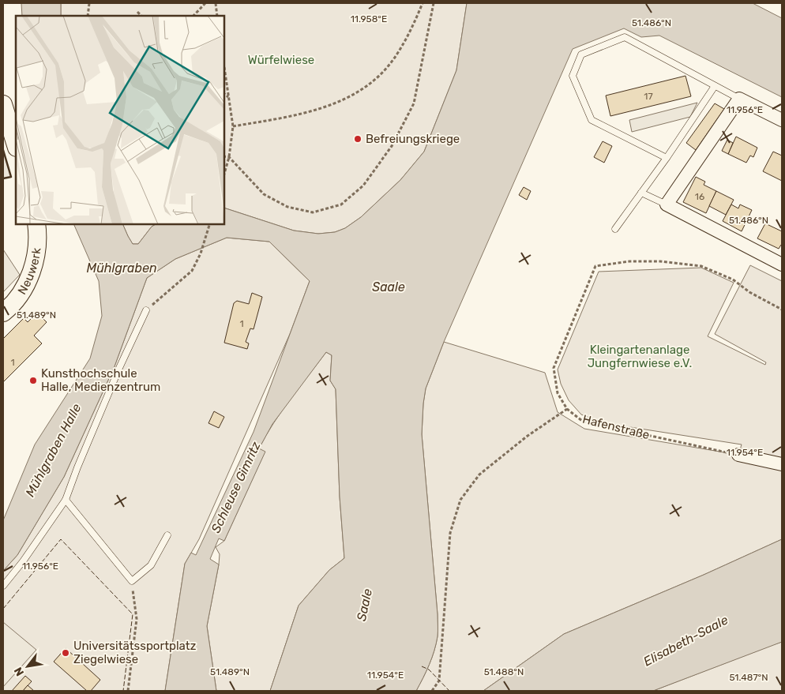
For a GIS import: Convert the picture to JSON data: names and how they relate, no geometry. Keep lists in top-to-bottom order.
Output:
{
  "streets": {
    "street": ["Neuwerk"],
    "path": ["Hafenstraße"]
  },
  "water": [
    "Mühlgraben",
    "Saale",
    "Mühlgraben Halle",
    "Schleuse Gimritz",
    "Elisabeth-Saale"
  ],
  "parks": ["Würfelwiese", "Kleingartenanlage Jungfernwiese e.V."],
  "places": ["Befreiungskriege", "Kunsthochschule Halle, Medienzentrum", "Universitätssportplatz Ziegelwiese"],
  "house_numbers": [
    "17",
    "16",
    "1",
    "1"
  ],
  "north": "bottom left",
  "coordinates": [
    "11.958°E",
    "51.486°N",
    "11.956°E",
    "51.489°N",
    "11.954°E",
    "51.488°N",
    "51.487°N"
  ]
}
